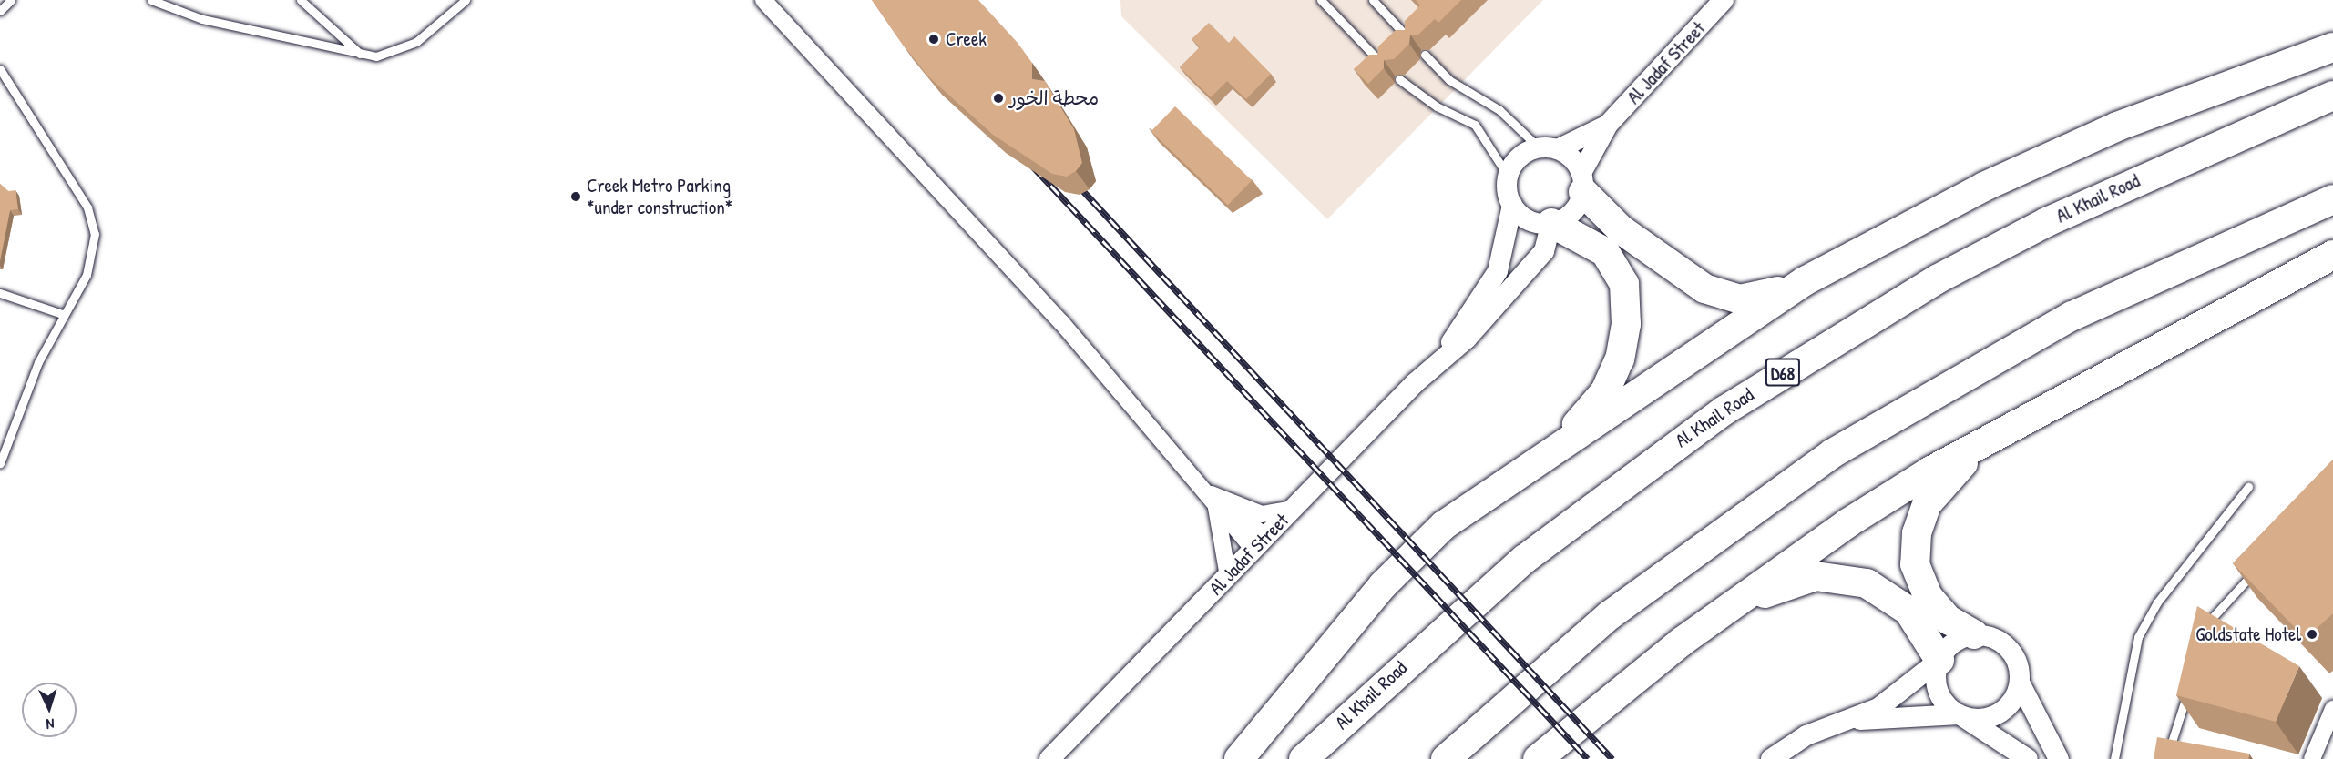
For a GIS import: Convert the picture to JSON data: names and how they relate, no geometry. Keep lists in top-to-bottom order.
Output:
{
  "streets": {
    "highway": ["Al Khail Road", "D68"],
    "street": ["Al Jadaf Street"]
  },
  "places": [
    "Creek",
    "محطة الخور",
    "Creek Metro Parking *under construction*",
    "Goldstate Hotel"
  ],
  "north": "bottom"
}
